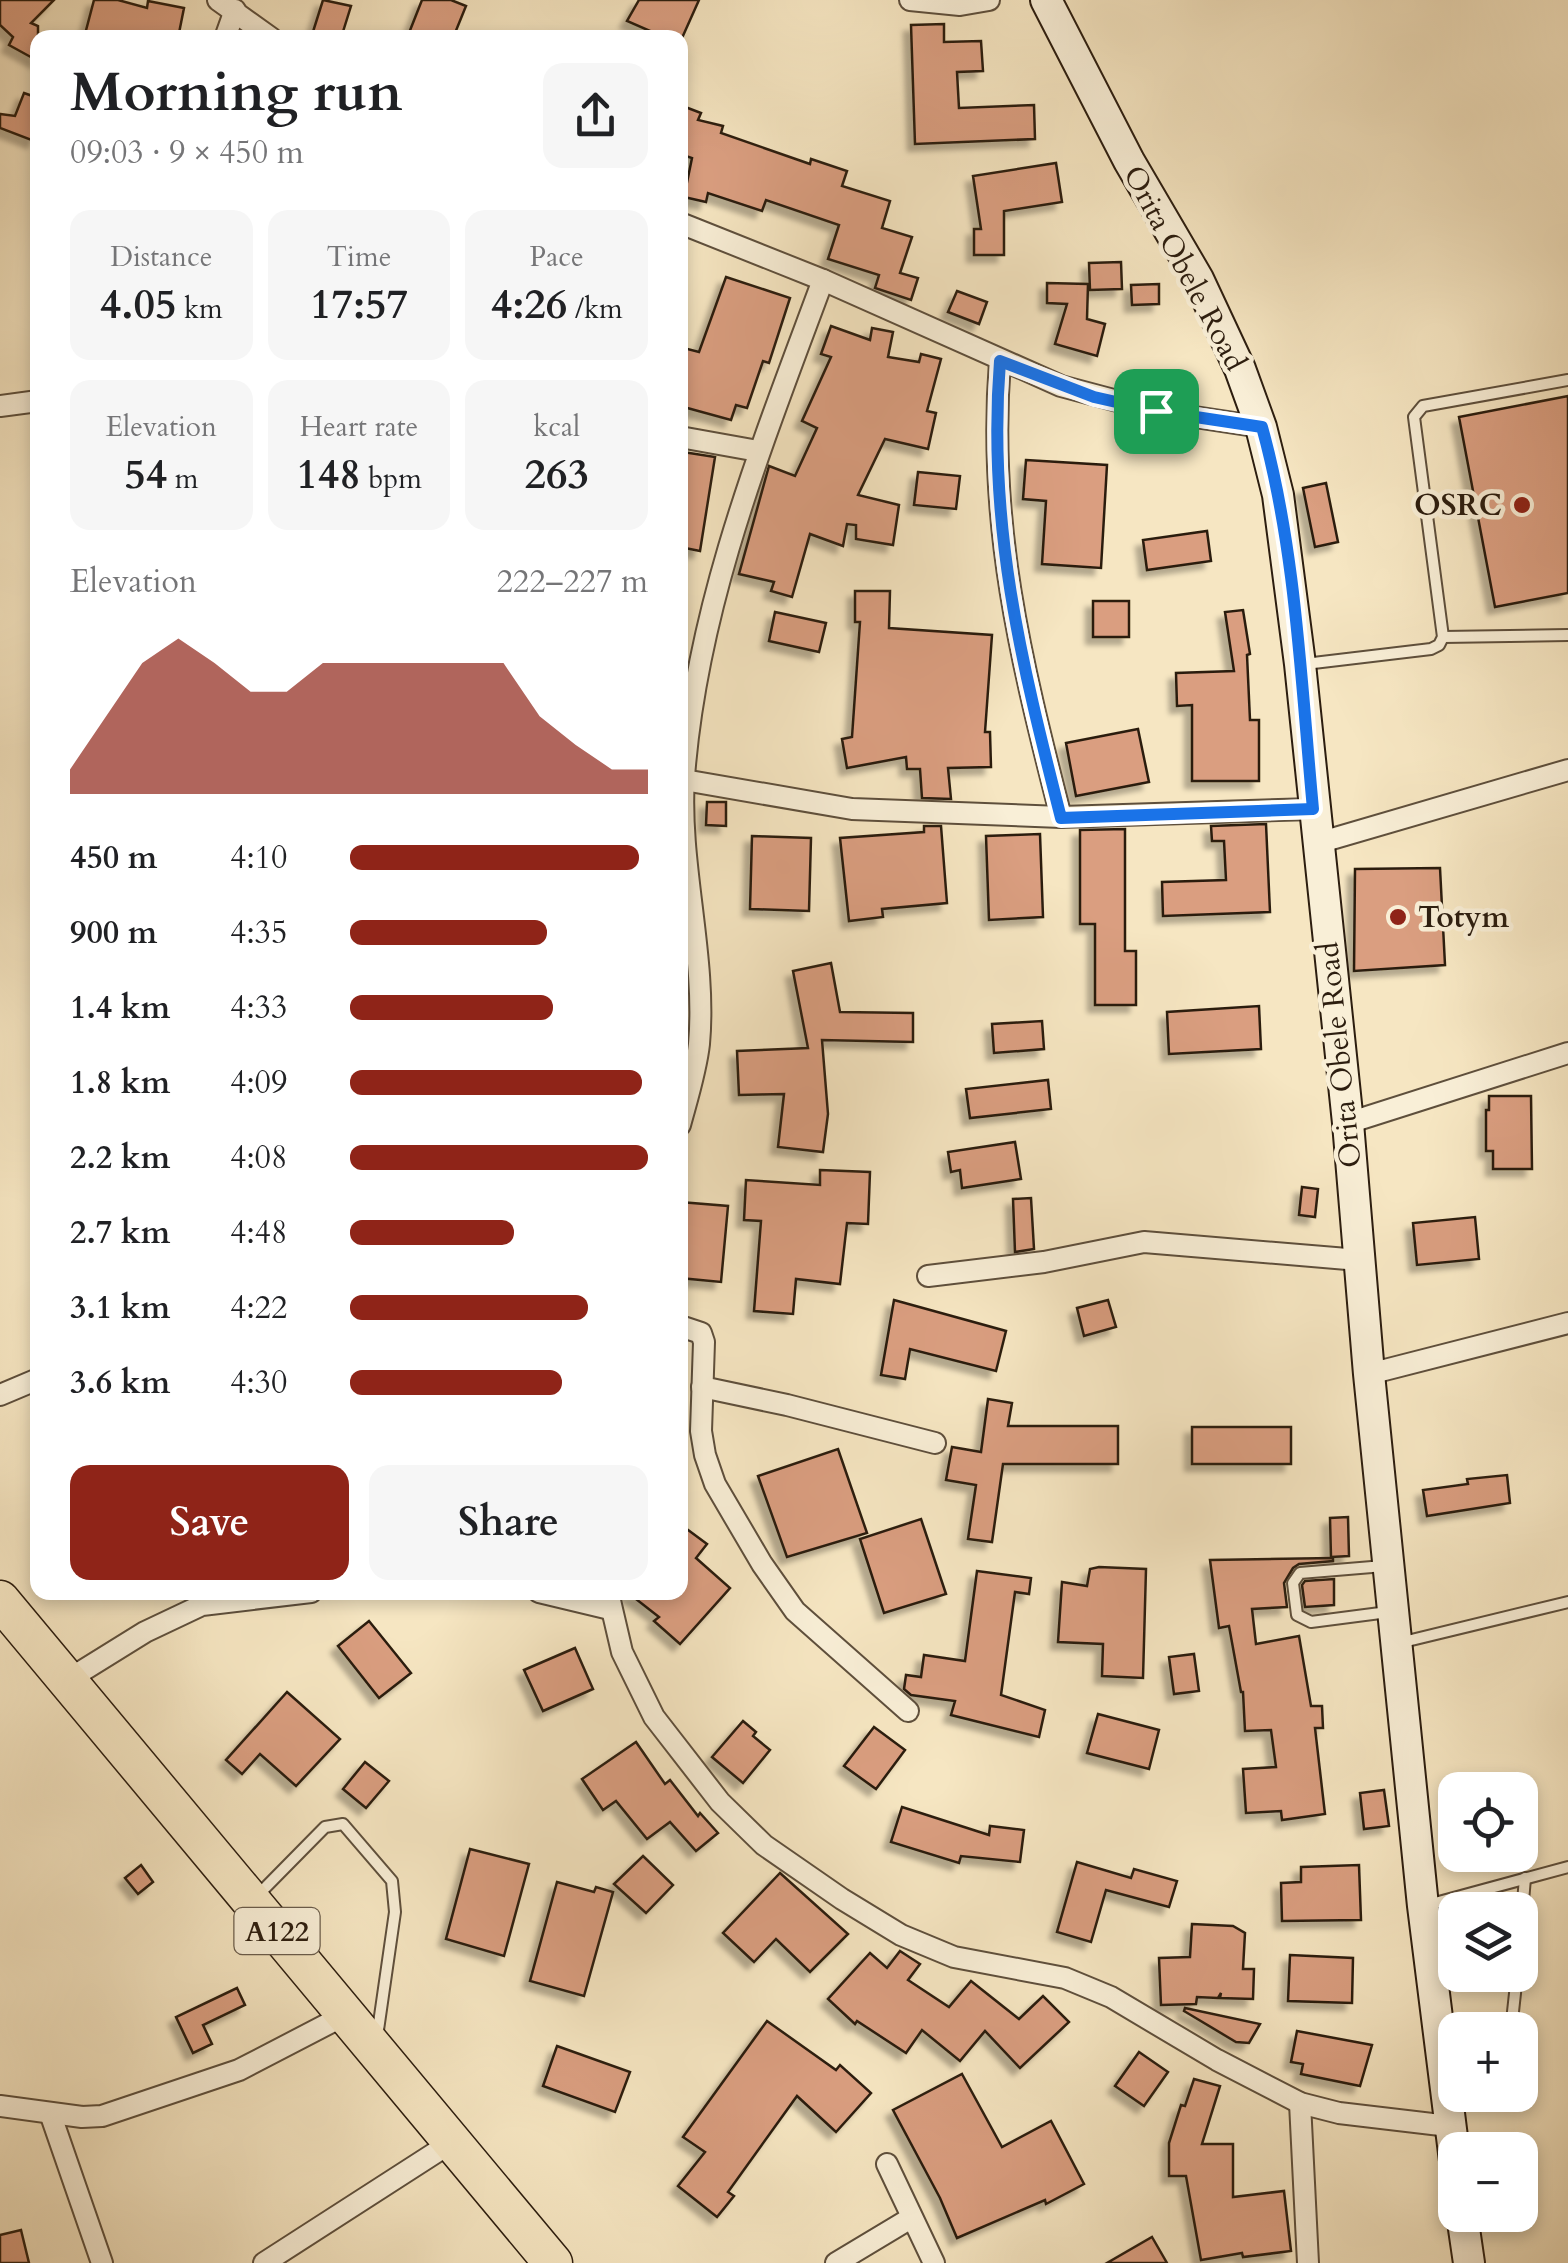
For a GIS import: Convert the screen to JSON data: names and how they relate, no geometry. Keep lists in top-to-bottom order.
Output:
{
  "streets": {
    "highway": ["A122"],
    "main road": ["Orita Obele Road"]
  },
  "places": ["OSRC", "Totym"],
  "page": {
    "heading": ["Morning run", "09:03 · 9 × 450 m"],
    "stats": [
      ["Distance", "4.05 km"],
      ["Time", "17:57"],
      ["Pace", "4:26 /km"],
      ["Elevation", "54 m"],
      ["Heart rate", "148 bpm"],
      ["kcal", "263"]
    ],
    "chart": ["Elevation", "222–227 m"],
    "list": [
      {
        "name": "450 m",
        "note": "4:10"
      },
      {
        "name": "900 m",
        "note": "4:35"
      },
      {
        "name": "1.4 km",
        "note": "4:33"
      },
      {
        "name": "1.8 km",
        "note": "4:09"
      },
      {
        "name": "2.2 km",
        "note": "4:08"
      },
      {
        "name": "2.7 km",
        "note": "4:48"
      },
      {
        "name": "3.1 km",
        "note": "4:22"
      },
      {
        "name": "3.6 km",
        "note": "4:30"
      }
    ],
    "buttons": ["Save", "Share"],
    "map_buttons": ["+", "−"]
  }
}
